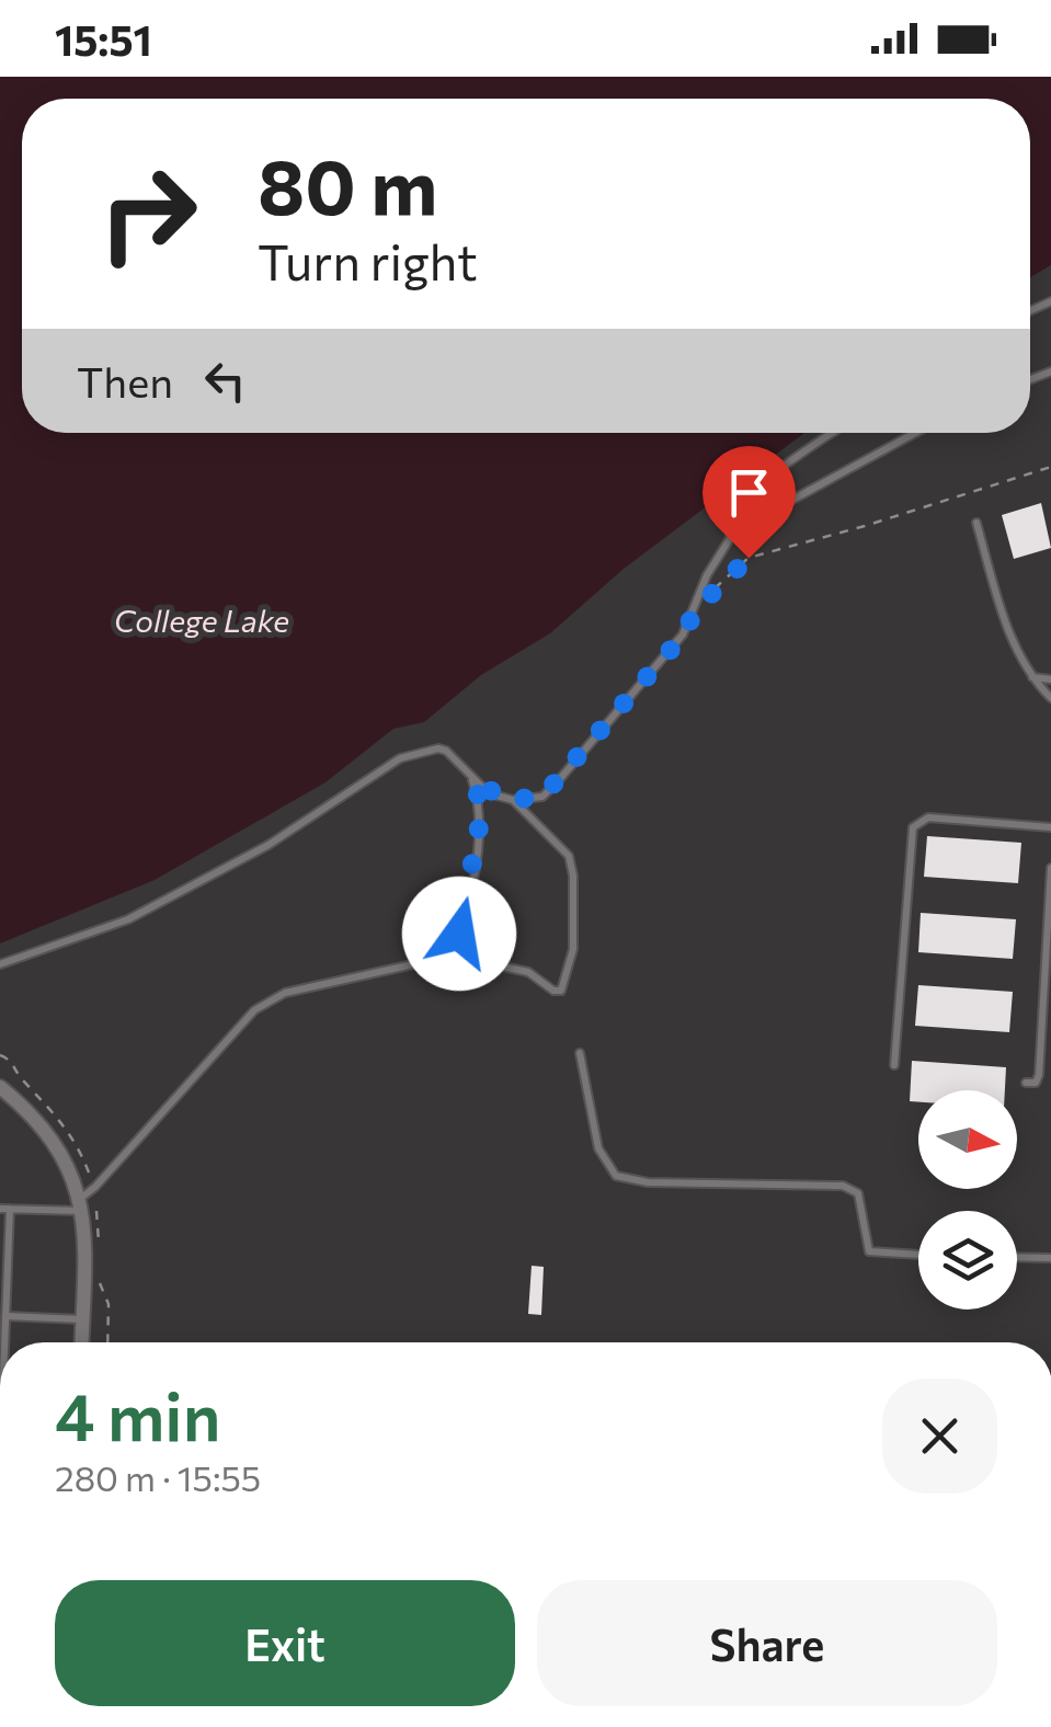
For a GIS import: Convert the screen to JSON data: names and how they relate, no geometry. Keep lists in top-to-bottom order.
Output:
{
  "water": ["College Lake"],
  "north": "right",
  "page": {
    "status": "15:51",
    "turn": ["80 m", "Turn right"],
    "then": "Then",
    "heading": ["4 min", "280 m · 15:55"],
    "buttons": ["Exit", "Share"]
  }
}
